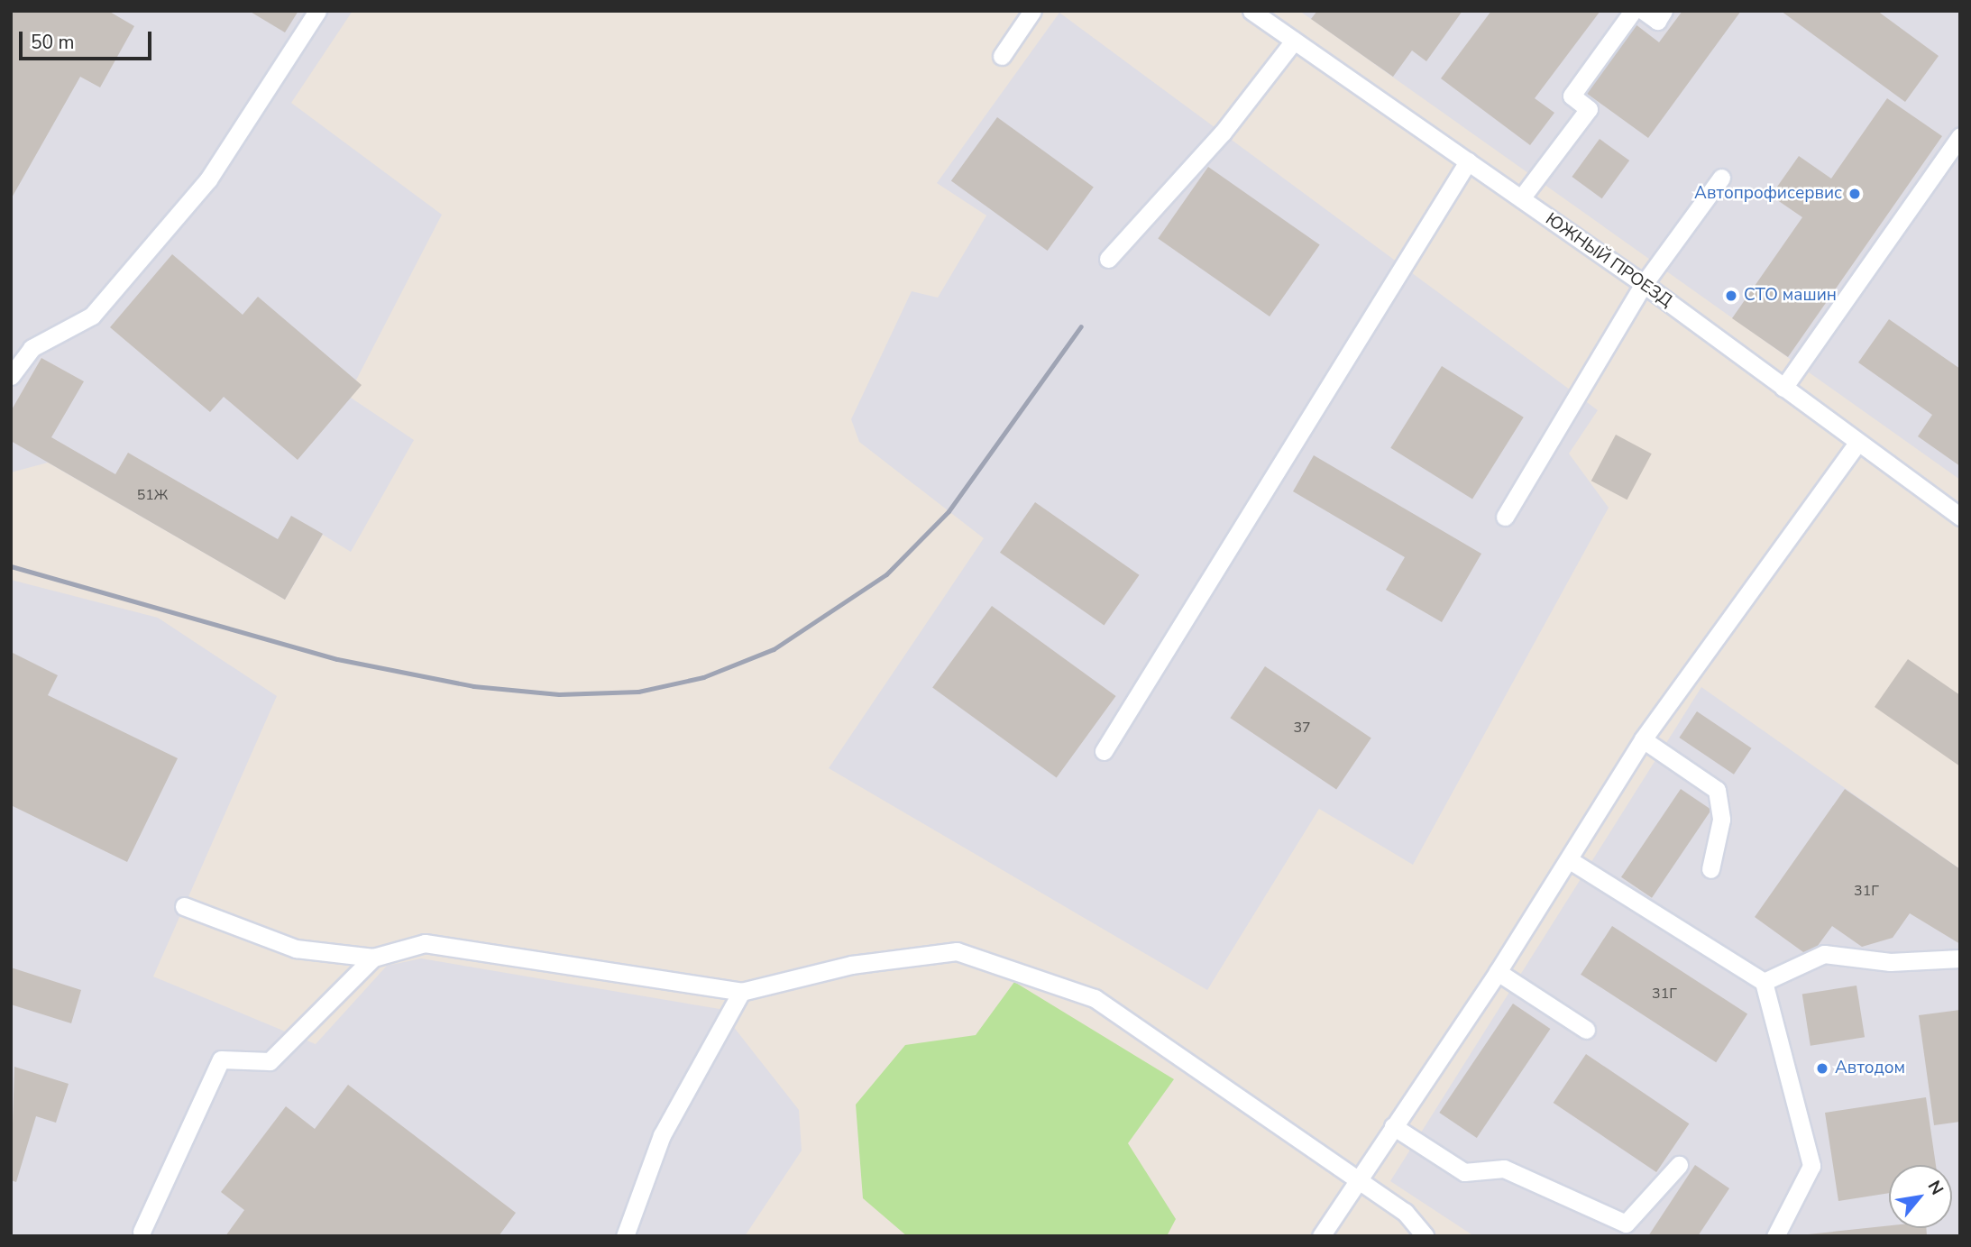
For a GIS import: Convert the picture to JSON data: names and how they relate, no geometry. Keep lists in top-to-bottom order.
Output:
{
  "streets": {
    "street": ["ЮЖНЫЙ ПРОЕЗД"]
  },
  "places": ["Автопрофисервис", "СТО машин", "Автодом"],
  "house_numbers": [
    "51Ж",
    "37",
    "31Г",
    "31Г"
  ],
  "scale_bar": "50 m",
  "north": "top right"
}
